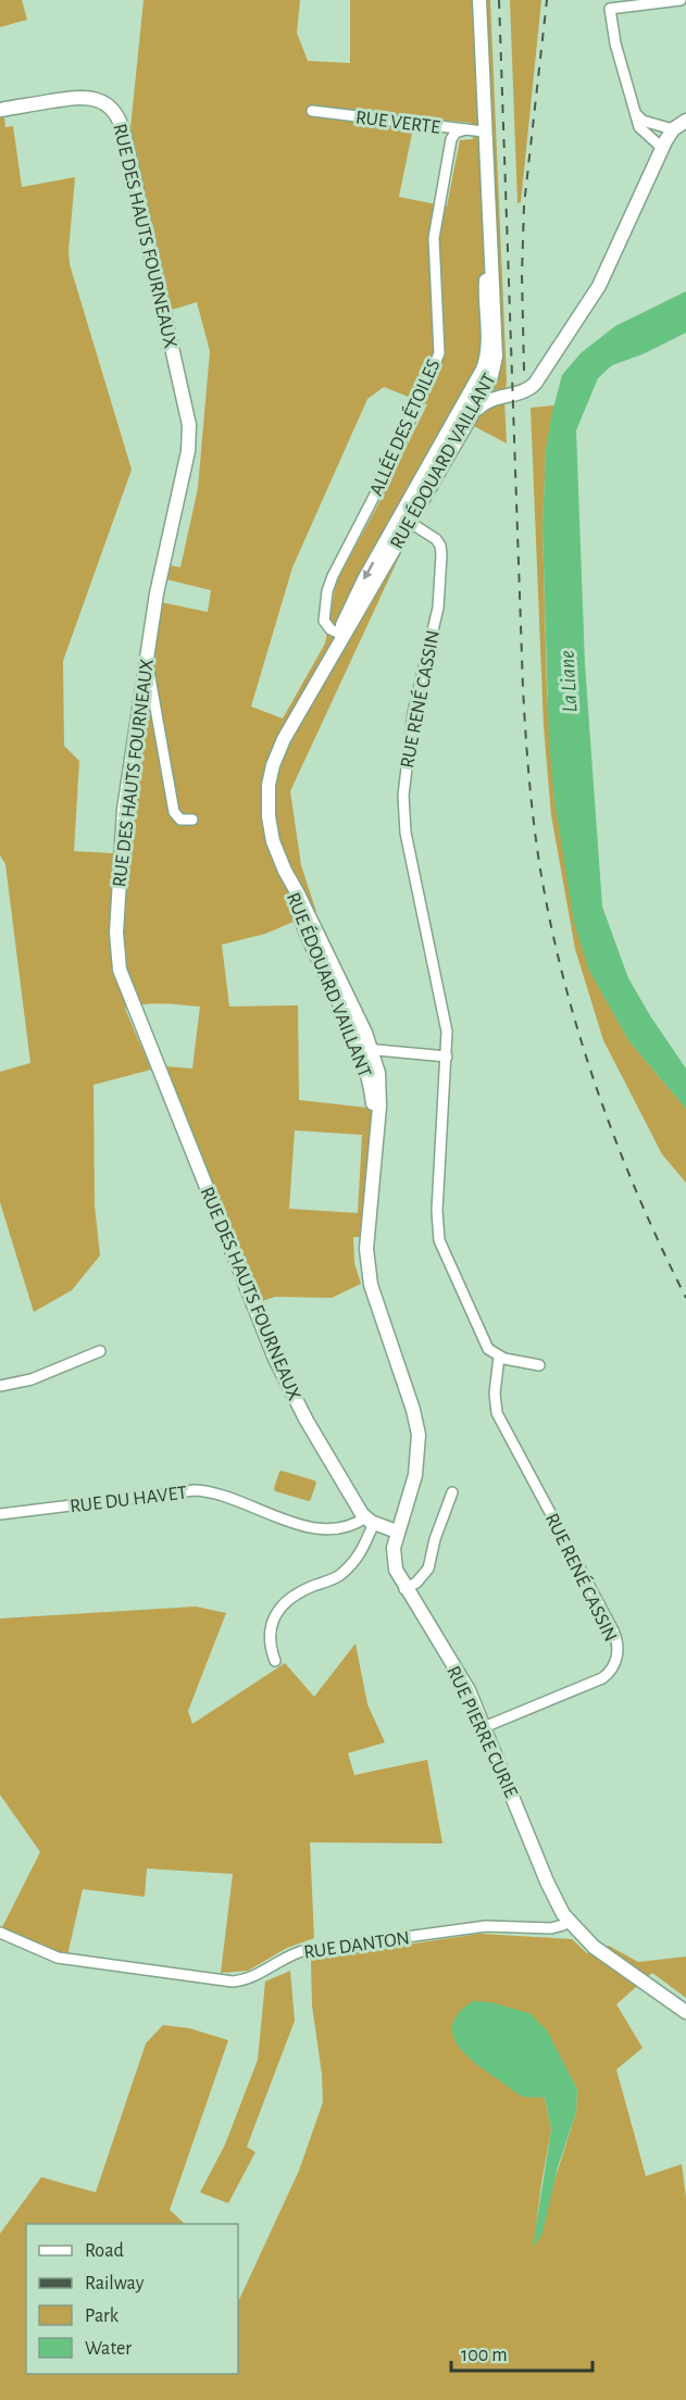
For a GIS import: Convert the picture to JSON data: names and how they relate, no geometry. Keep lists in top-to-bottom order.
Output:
{
  "streets": {
    "street": [
      "RUE VERTE",
      "RUE DES HAUTS FOURNEAUX",
      "ALLÉE DES ÉTOILES",
      "RUE ÉDOUARD VAILLANT",
      "RUE RENÉ CASSIN",
      "RUE DU HAVET",
      "RUE PIERRE CURIE",
      "RUE DANTON"
    ]
  },
  "crossings": [
    ["RUE VERTE", "ALLÉE DES ÉTOILES"],
    ["RUE VERTE", "RUE ÉDOUARD VAILLANT"],
    ["RUE DES HAUTS FOURNEAUX", "RUE DU HAVET"],
    ["ALLÉE DES ÉTOILES", "RUE ÉDOUARD VAILLANT"],
    ["RUE ÉDOUARD VAILLANT", "RUE RENÉ CASSIN"],
    ["RUE ÉDOUARD VAILLANT", "RUE PIERRE CURIE"],
    ["RUE RENÉ CASSIN", "RUE PIERRE CURIE"],
    ["RUE PIERRE CURIE", "RUE DANTON"]
  ],
  "water": ["La Liane"],
  "legend": [
    "Road",
    "Railway",
    "Park",
    "Water"
  ],
  "scale_bar": "100 m"
}
